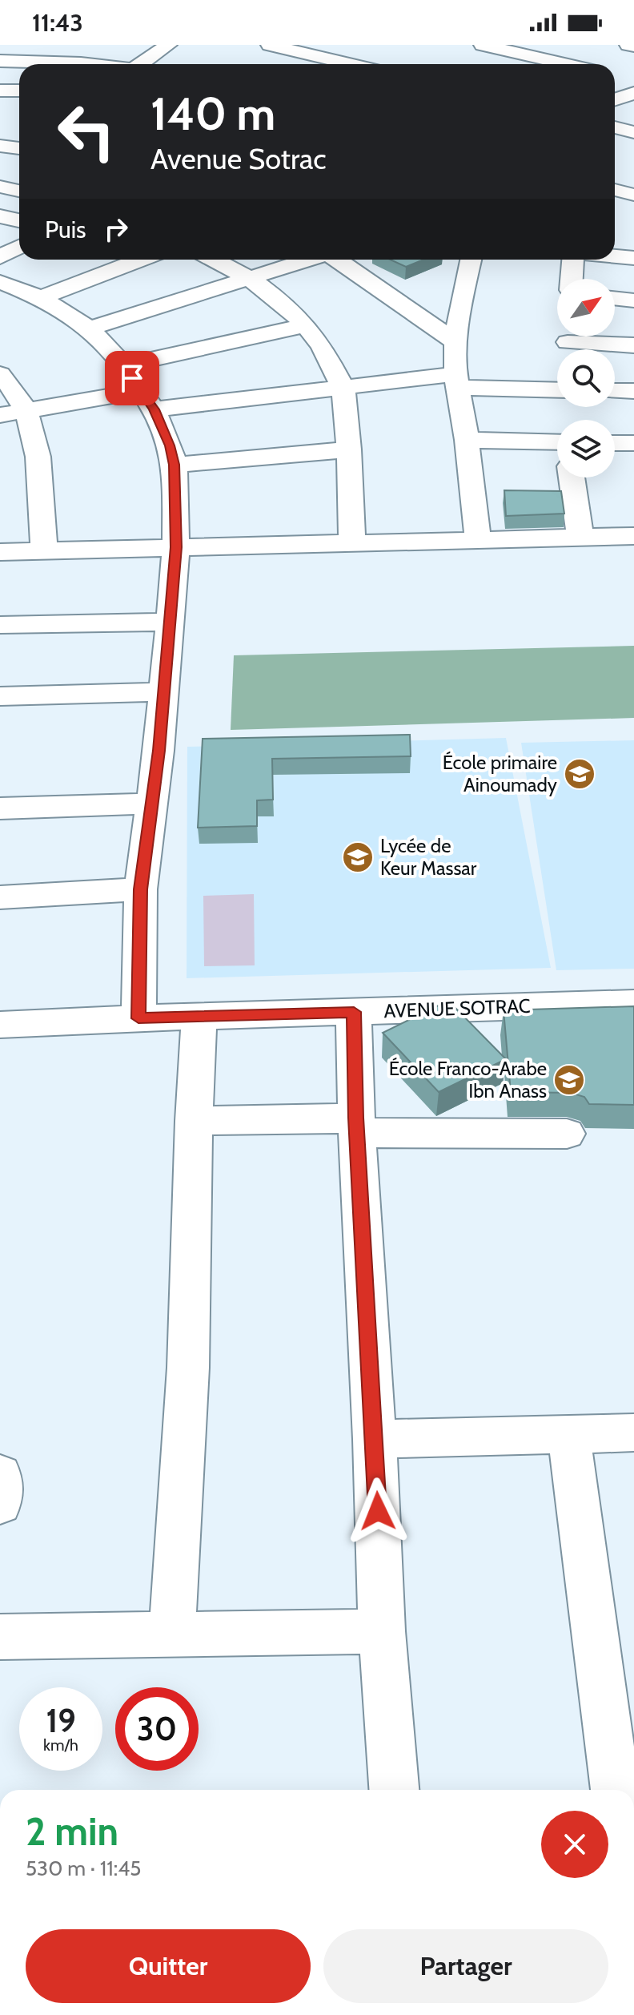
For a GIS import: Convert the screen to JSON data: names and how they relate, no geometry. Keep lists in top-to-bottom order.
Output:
{
  "streets": {
    "street": ["AVENUE SOTRAC"]
  },
  "places": {
    "school or university": ["École primaire Ainoumady", "Lycée de Keur Massar", "École Franco-Arabe Ibn Anass"]
  },
  "north": "top right",
  "page": {
    "status": "11:43",
    "turn": ["140 m", "Avenue Sotrac"],
    "then": "Puis",
    "speed": "19 km/h",
    "limit": "30",
    "heading": ["2 min", "530 m · 11:45"],
    "buttons": ["Quitter", "Partager"]
  }
}
